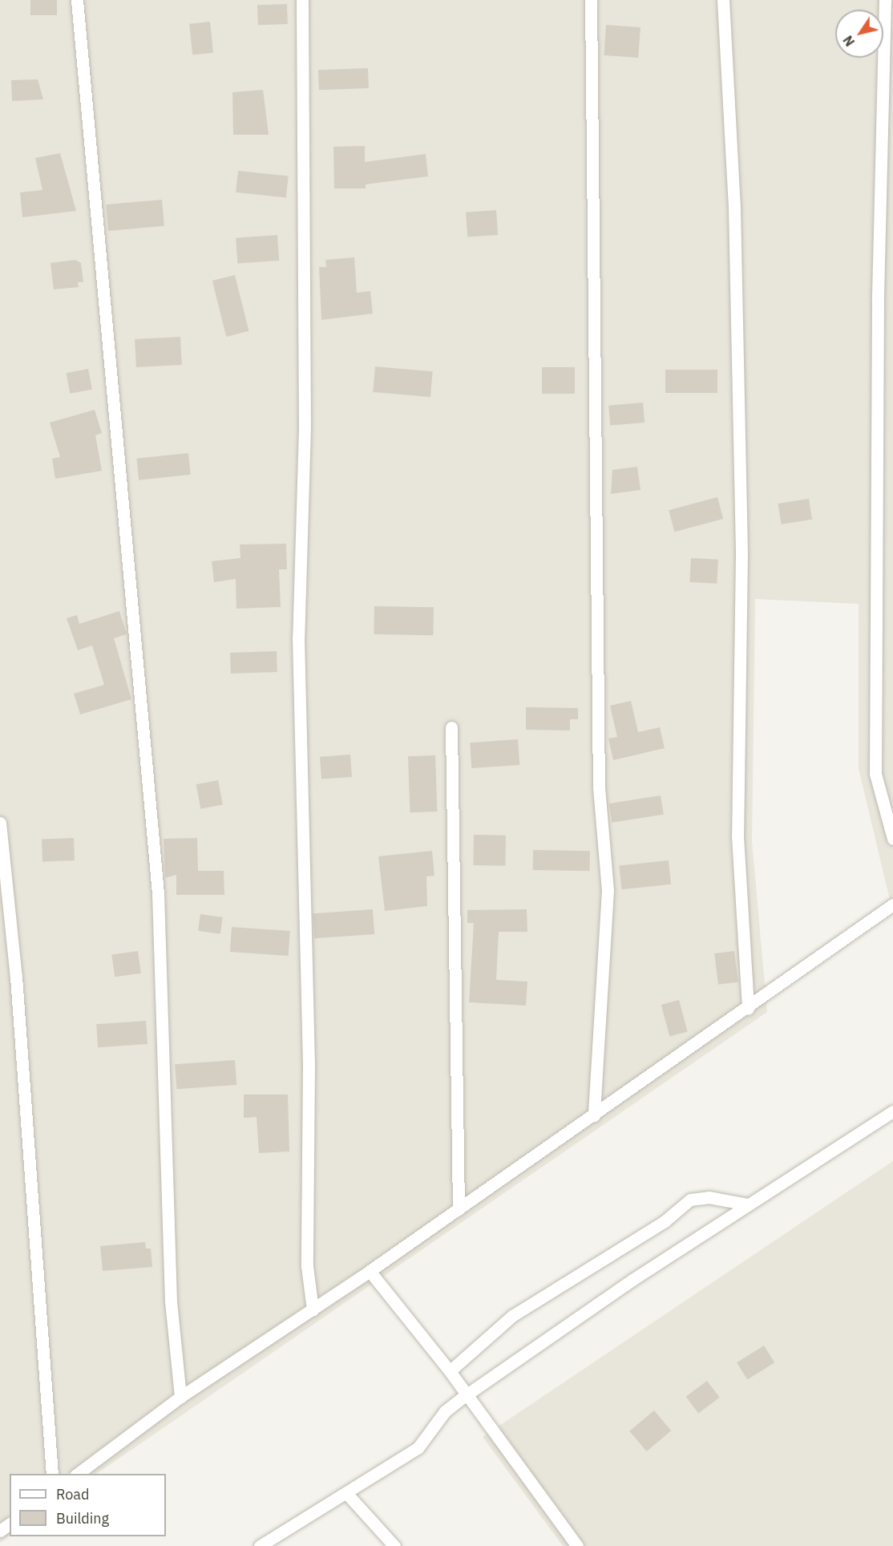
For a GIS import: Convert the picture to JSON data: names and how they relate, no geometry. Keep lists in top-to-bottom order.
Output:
{
  "legend": ["Road", "Building"],
  "north": "bottom left"
}
